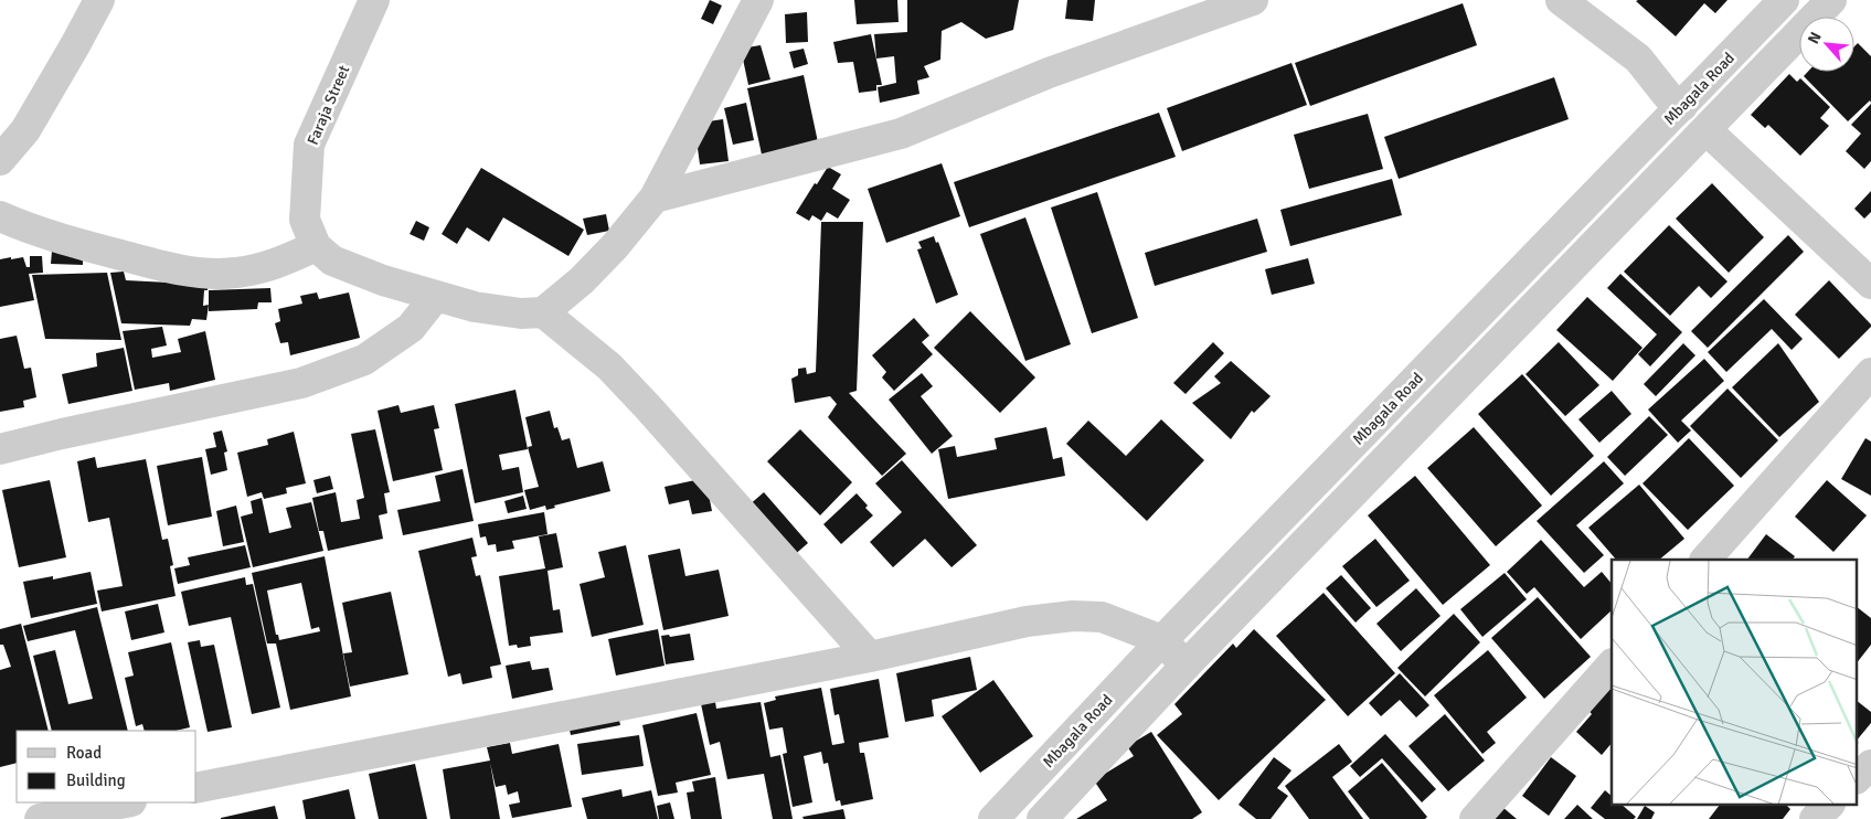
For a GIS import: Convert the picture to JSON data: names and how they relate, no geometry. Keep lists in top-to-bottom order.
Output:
{
  "streets": {
    "street": ["Mbagala Road", "Faraja Street"]
  },
  "legend": ["Road", "Building"],
  "north": "top left"
}
